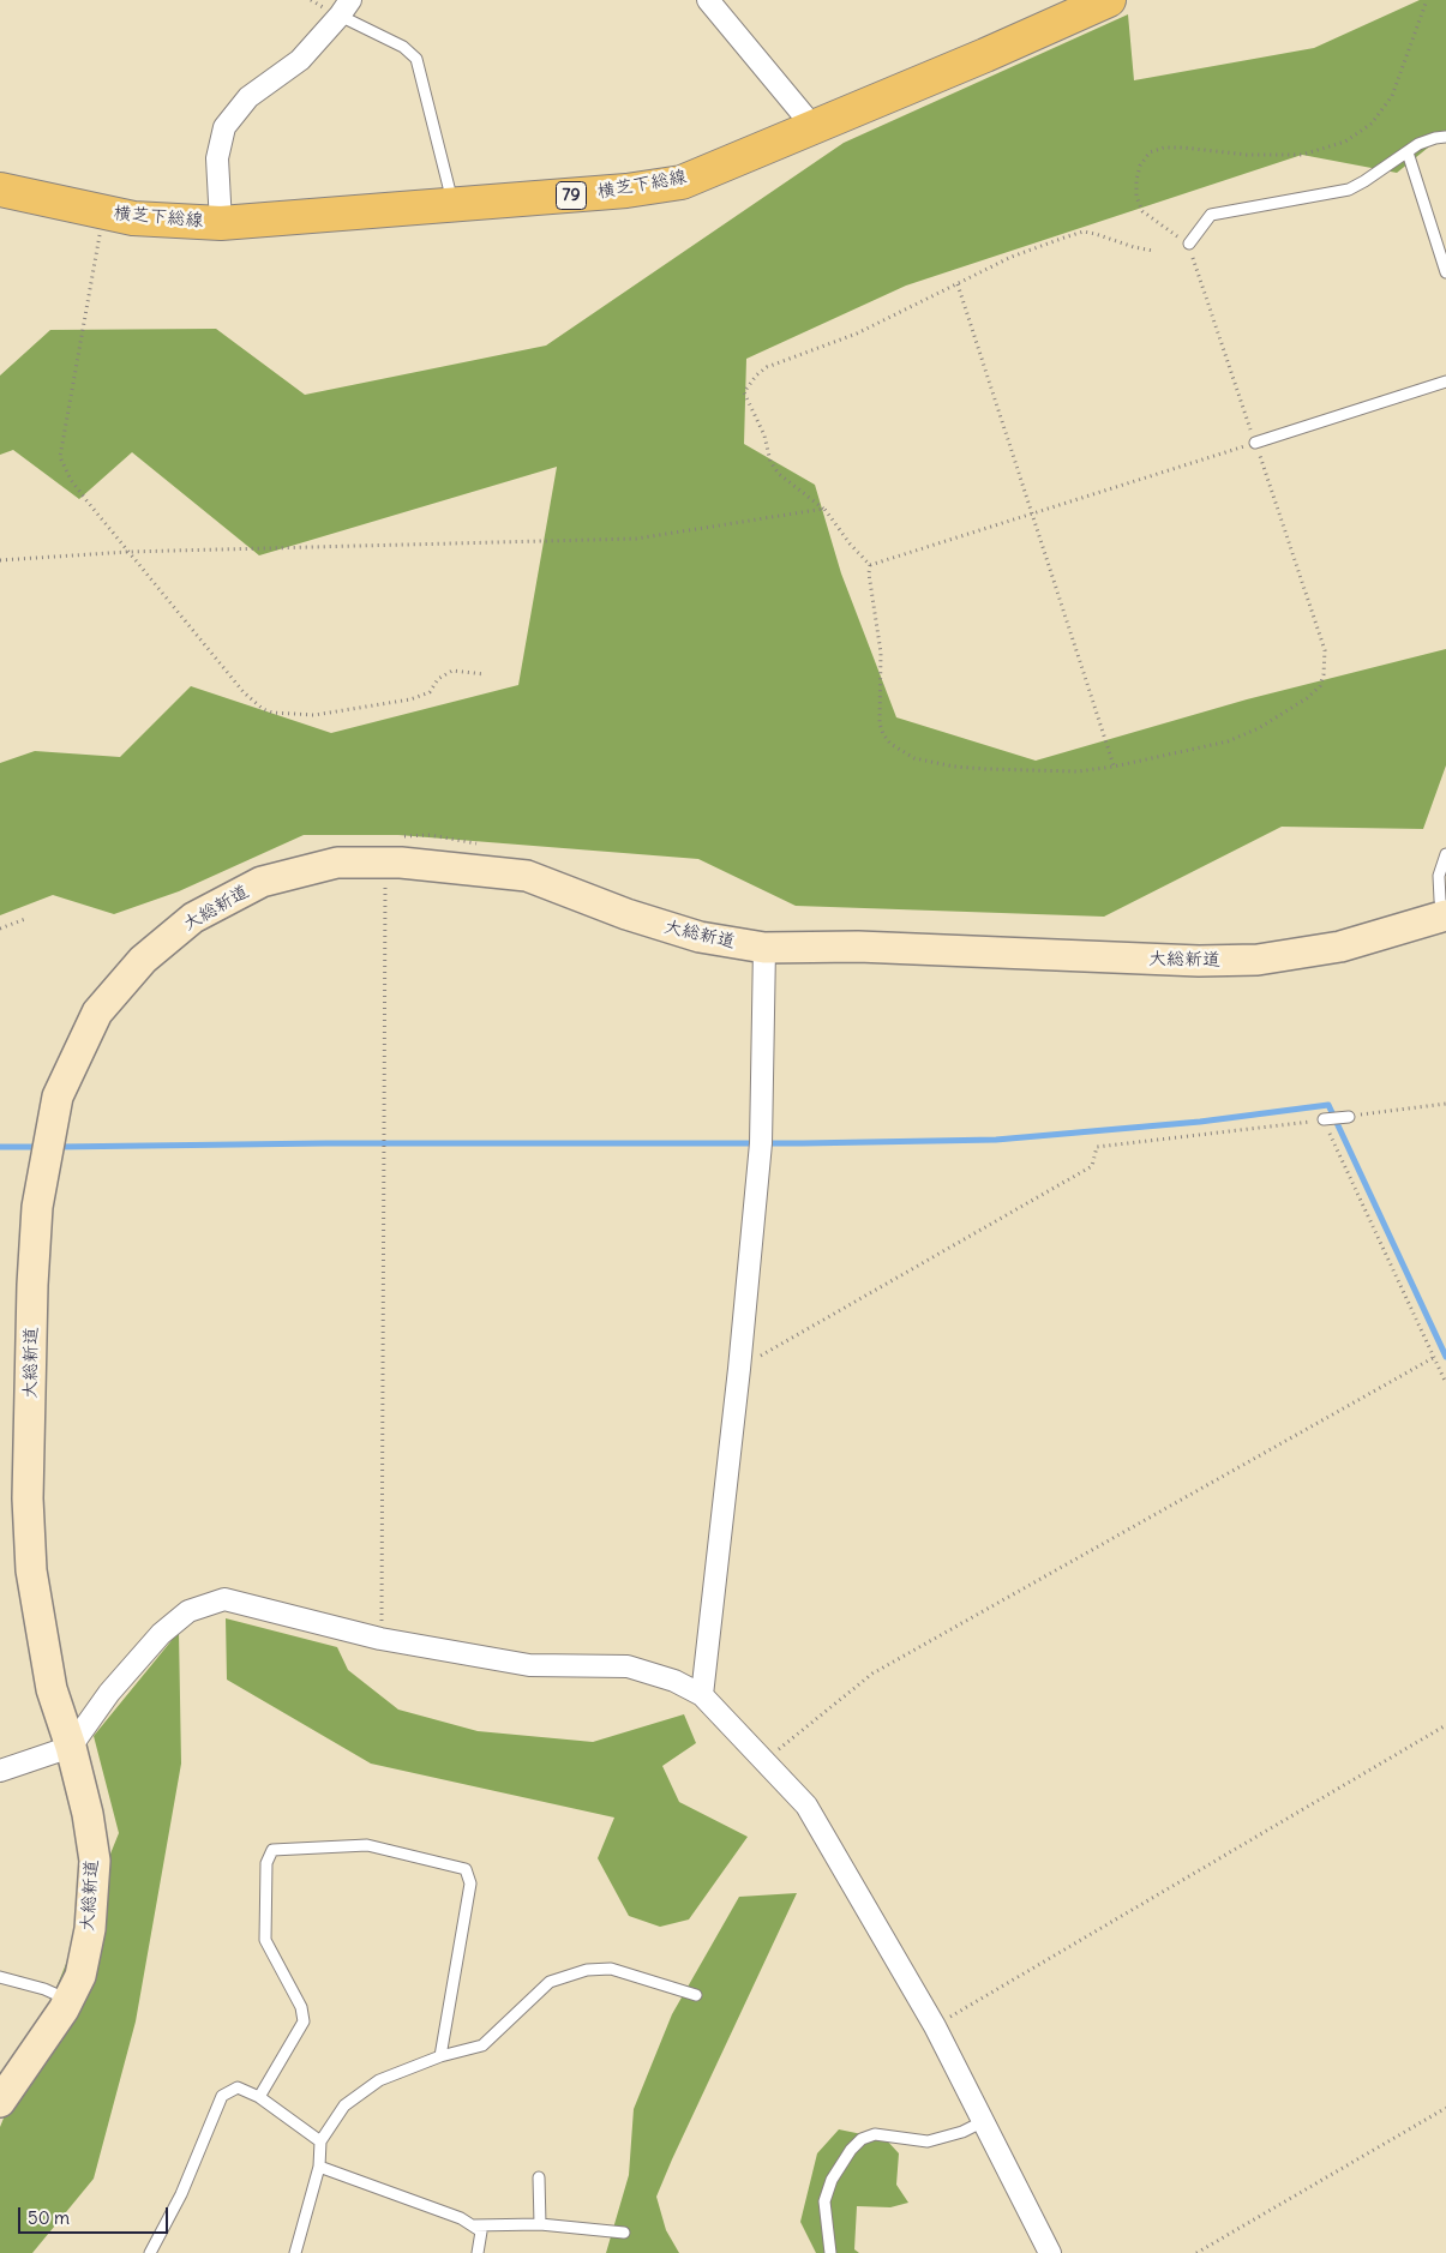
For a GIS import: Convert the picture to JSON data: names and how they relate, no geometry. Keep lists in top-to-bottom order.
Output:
{
  "streets": {
    "main road": ["横芝下総線", "79"],
    "street": ["大総新道"]
  },
  "scale_bar": "50 m"
}
